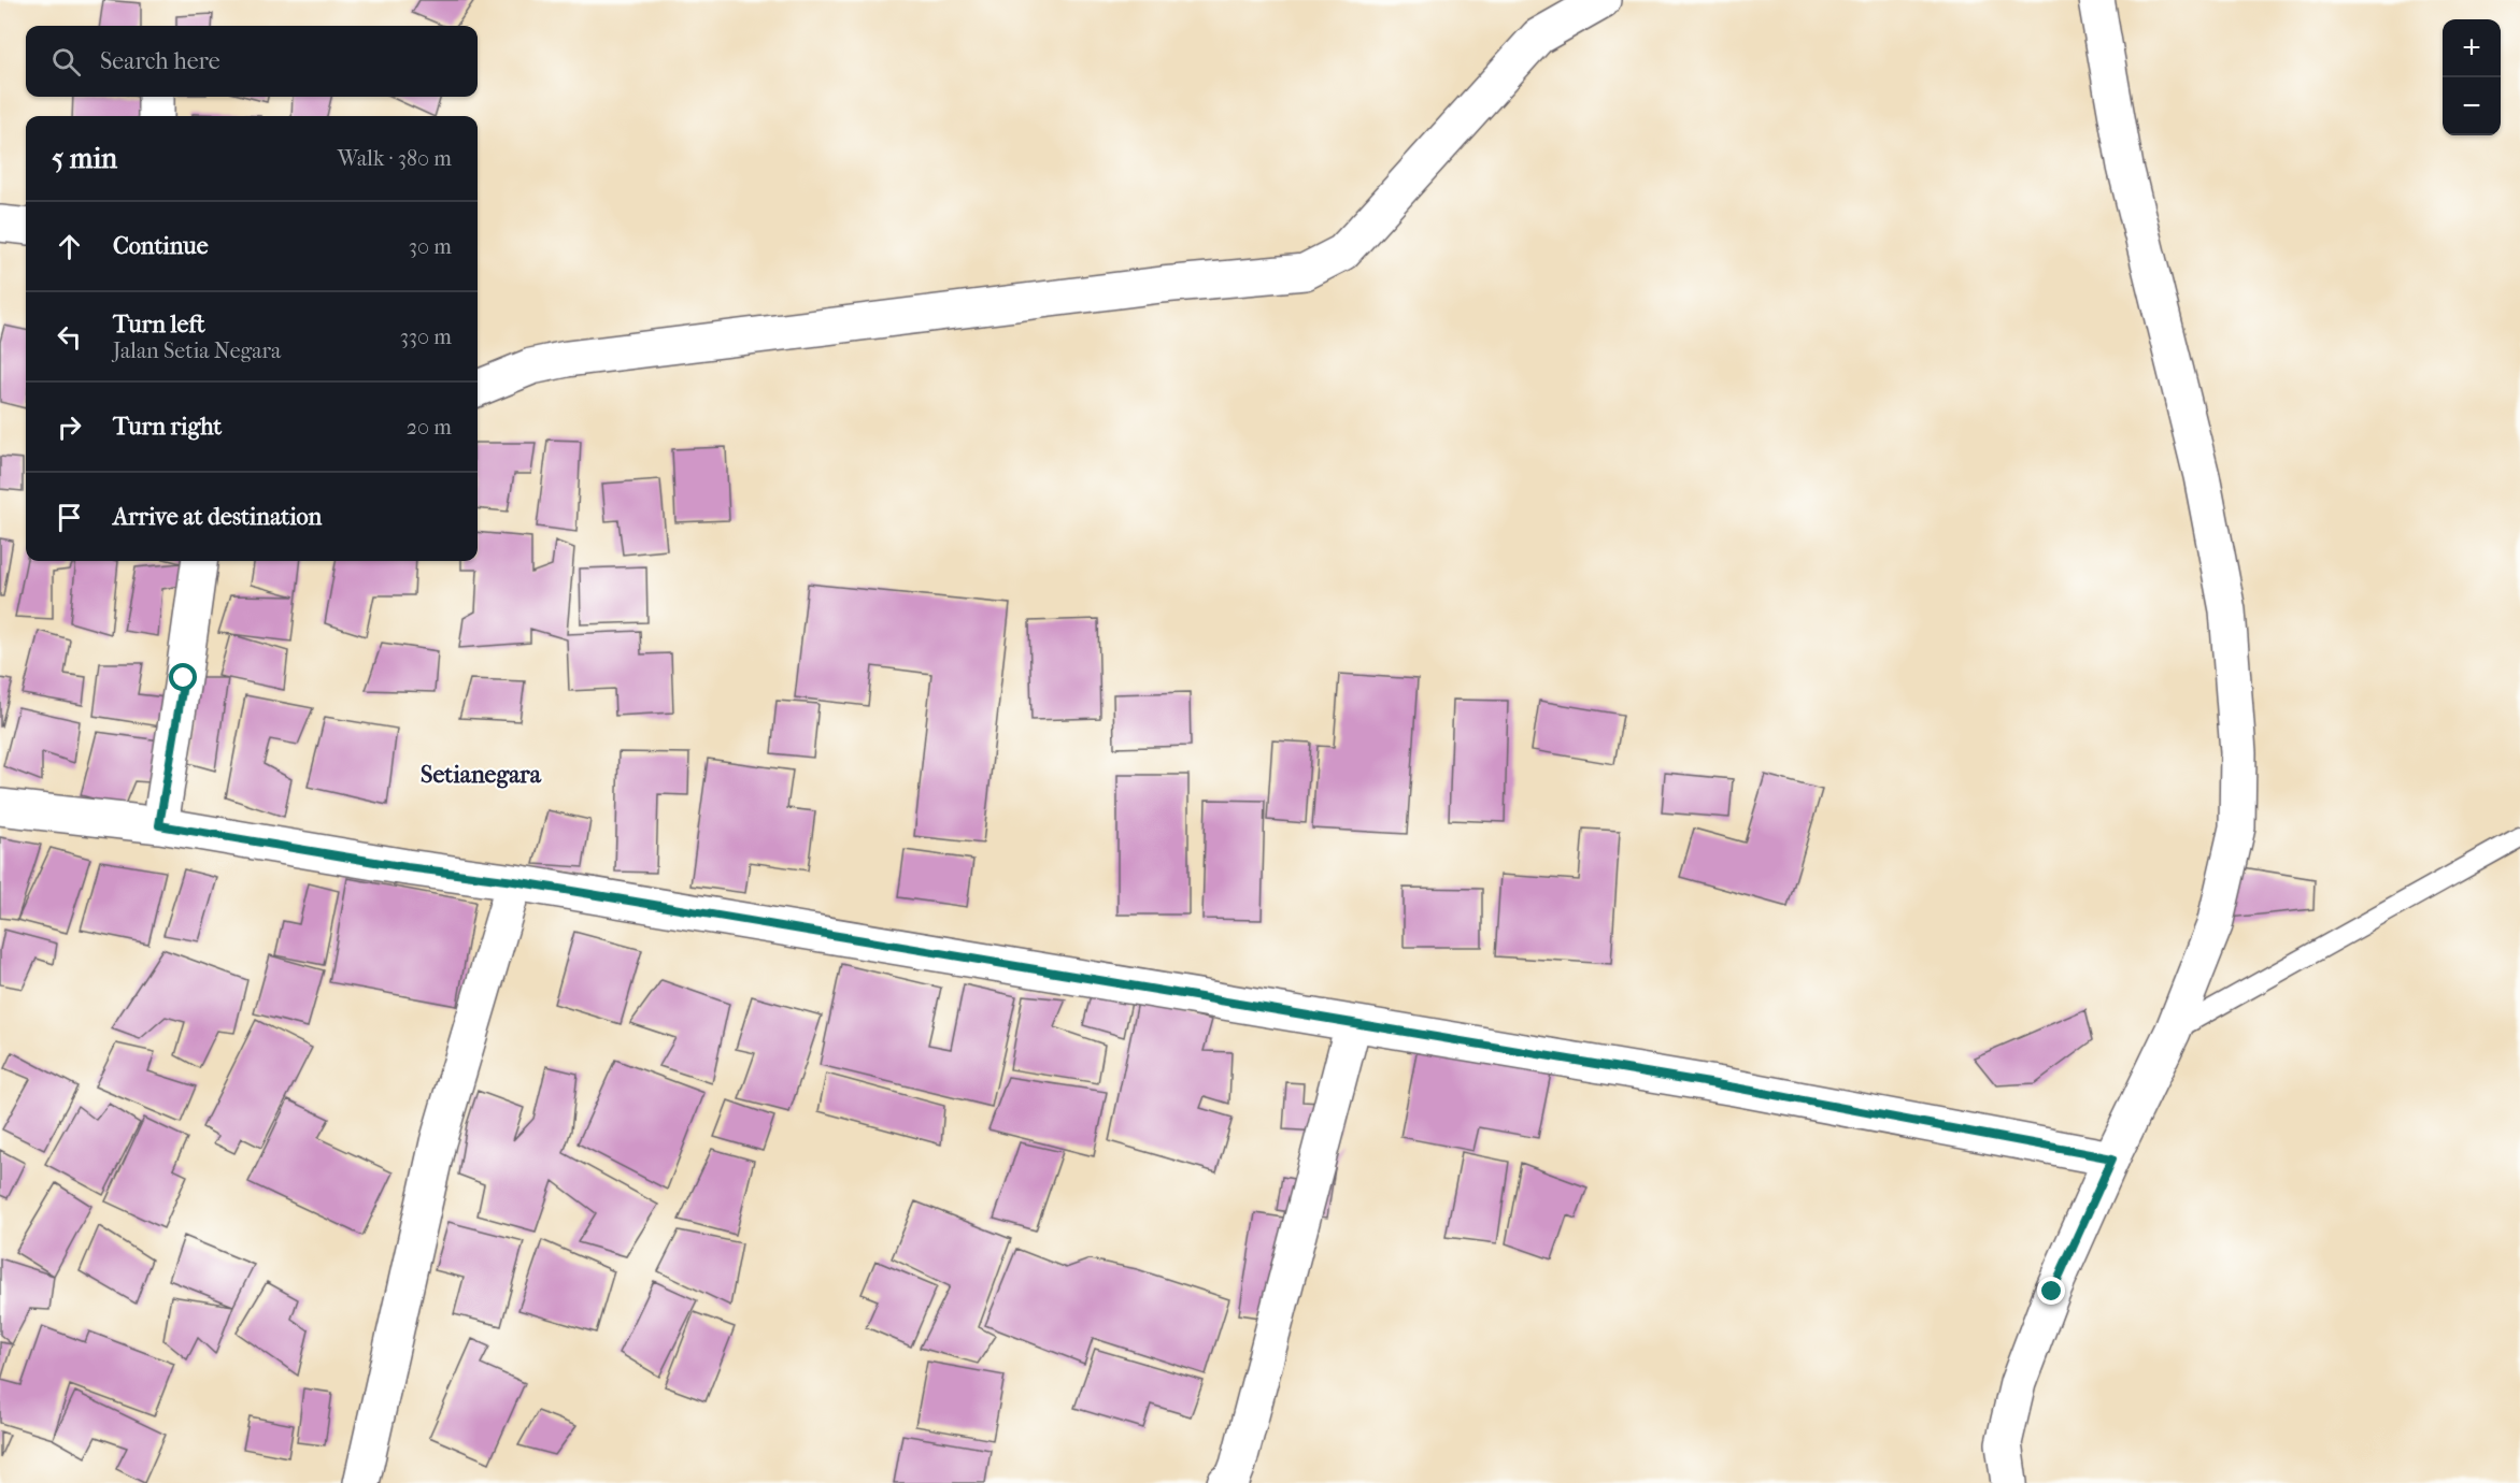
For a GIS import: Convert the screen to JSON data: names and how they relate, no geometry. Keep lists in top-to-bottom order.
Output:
{
  "districts": ["Setianegara"],
  "page": {
    "map_buttons": ["+", "−"],
    "search": "Search here",
    "heading": ["5 min", "Walk · 380 m"],
    "list": [
      ["Continue", "30 m"],
      ["Turn left", "Jalan Setia Negara", "330 m"],
      ["Turn right", "20 m"],
      "Arrive at destination"
    ]
  }
}
